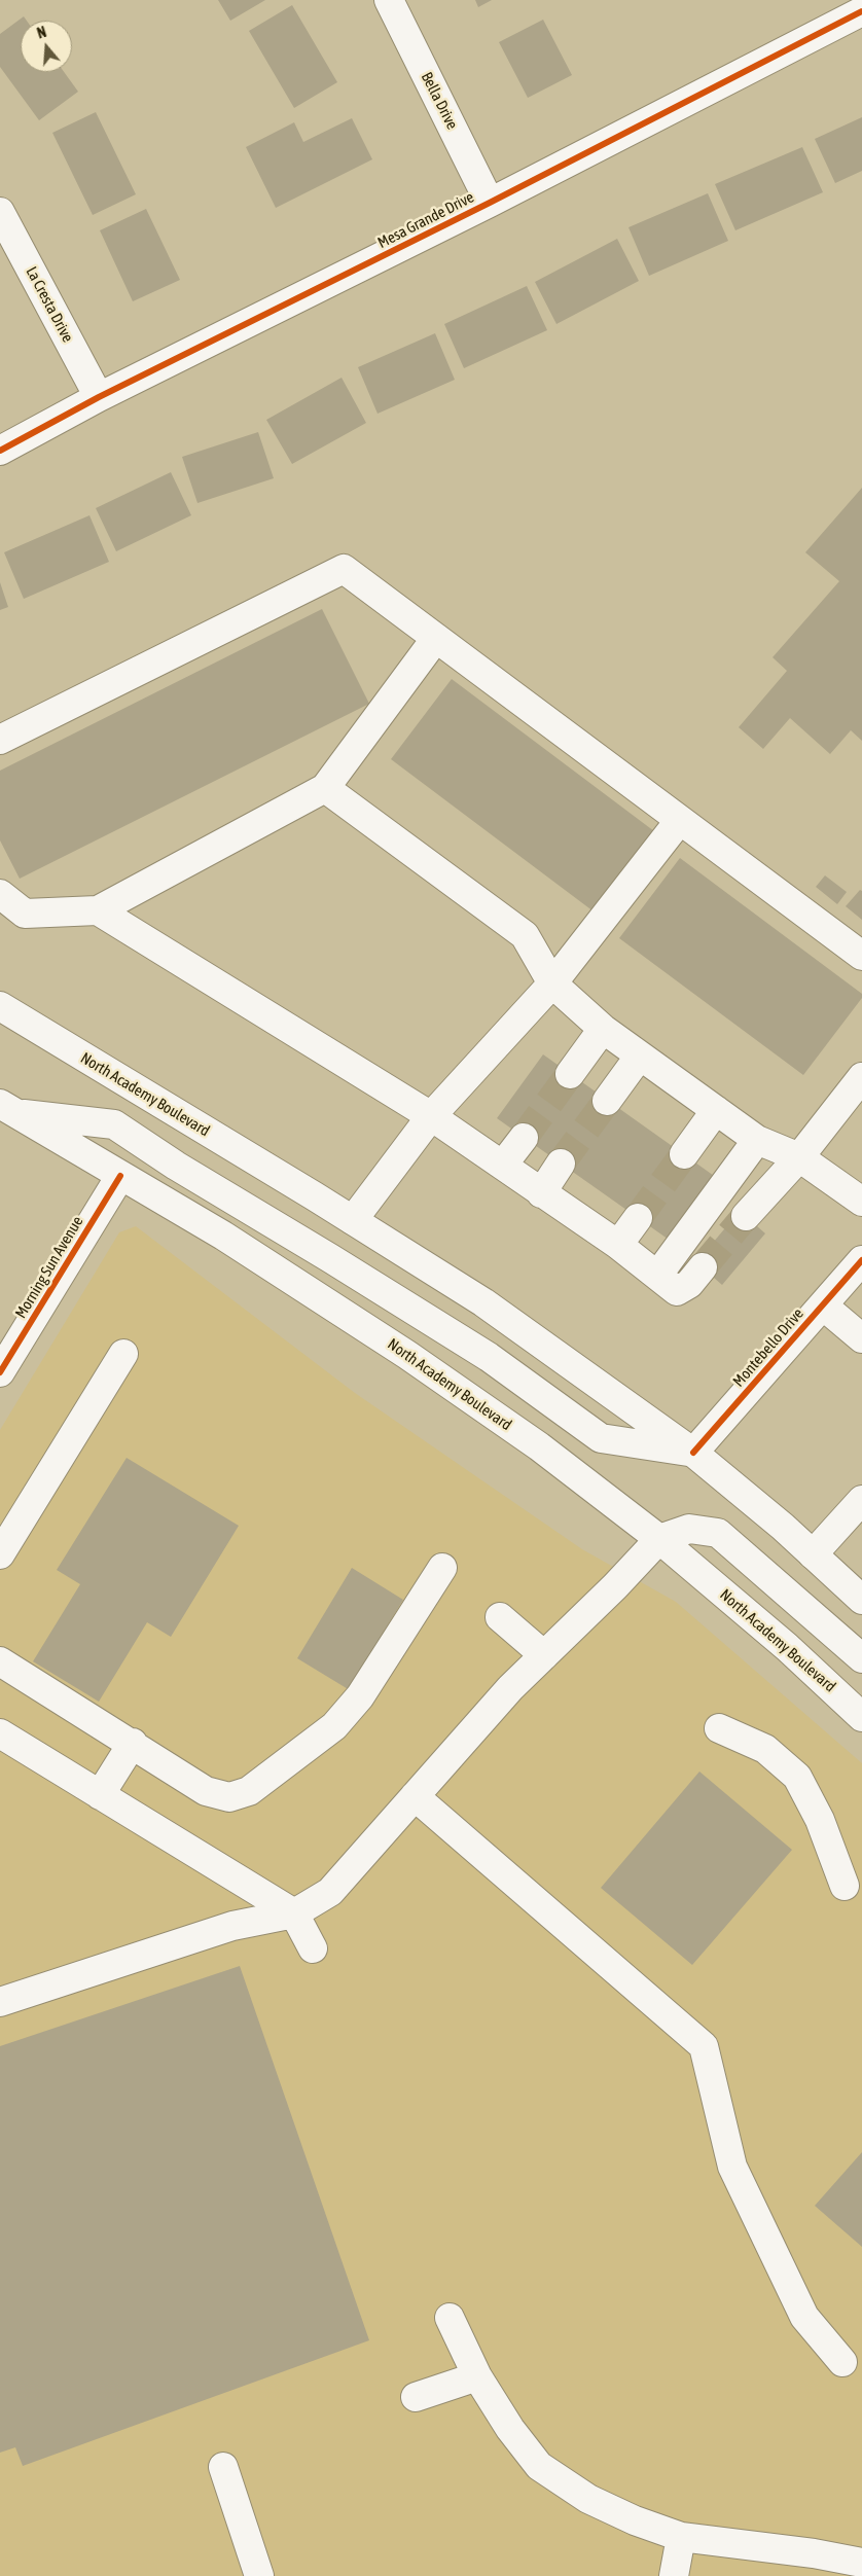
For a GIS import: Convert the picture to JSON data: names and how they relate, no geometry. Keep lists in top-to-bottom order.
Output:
{
  "streets": {
    "main road": [
      "Bella Drive",
      "Mesa Grande Drive",
      "La Cresta Drive",
      "North Academy Boulevard",
      "Morning Sun Avenue",
      "Montebello Drive"
    ]
  },
  "crossings": [
    ["Bella Drive", "Mesa Grande Drive"],
    ["Mesa Grande Drive", "La Cresta Drive"],
    ["North Academy Boulevard", "Morning Sun Avenue"],
    ["North Academy Boulevard", "Montebello Drive"]
  ],
  "north": "top"
}
